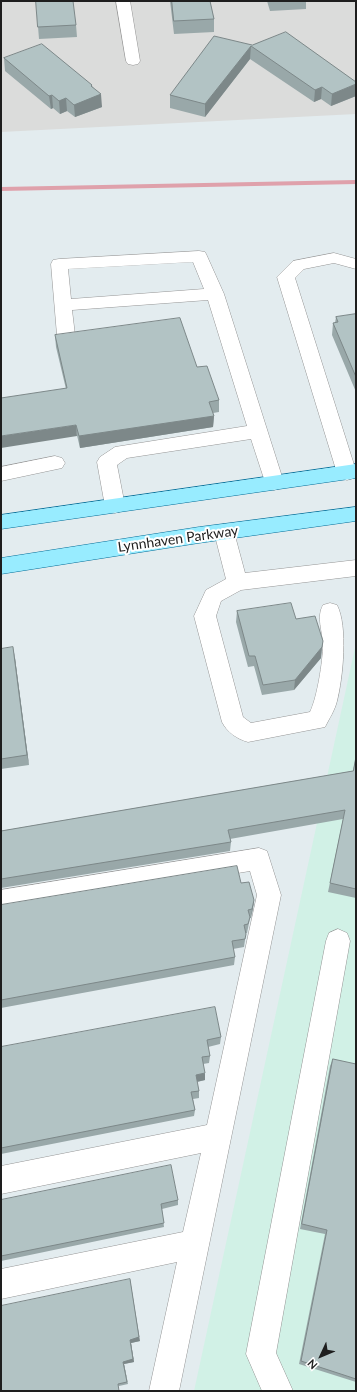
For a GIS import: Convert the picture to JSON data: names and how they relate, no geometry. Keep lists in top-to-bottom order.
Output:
{
  "streets": {
    "main road": ["Lynnhaven Parkway"]
  },
  "north": "bottom left"
}
